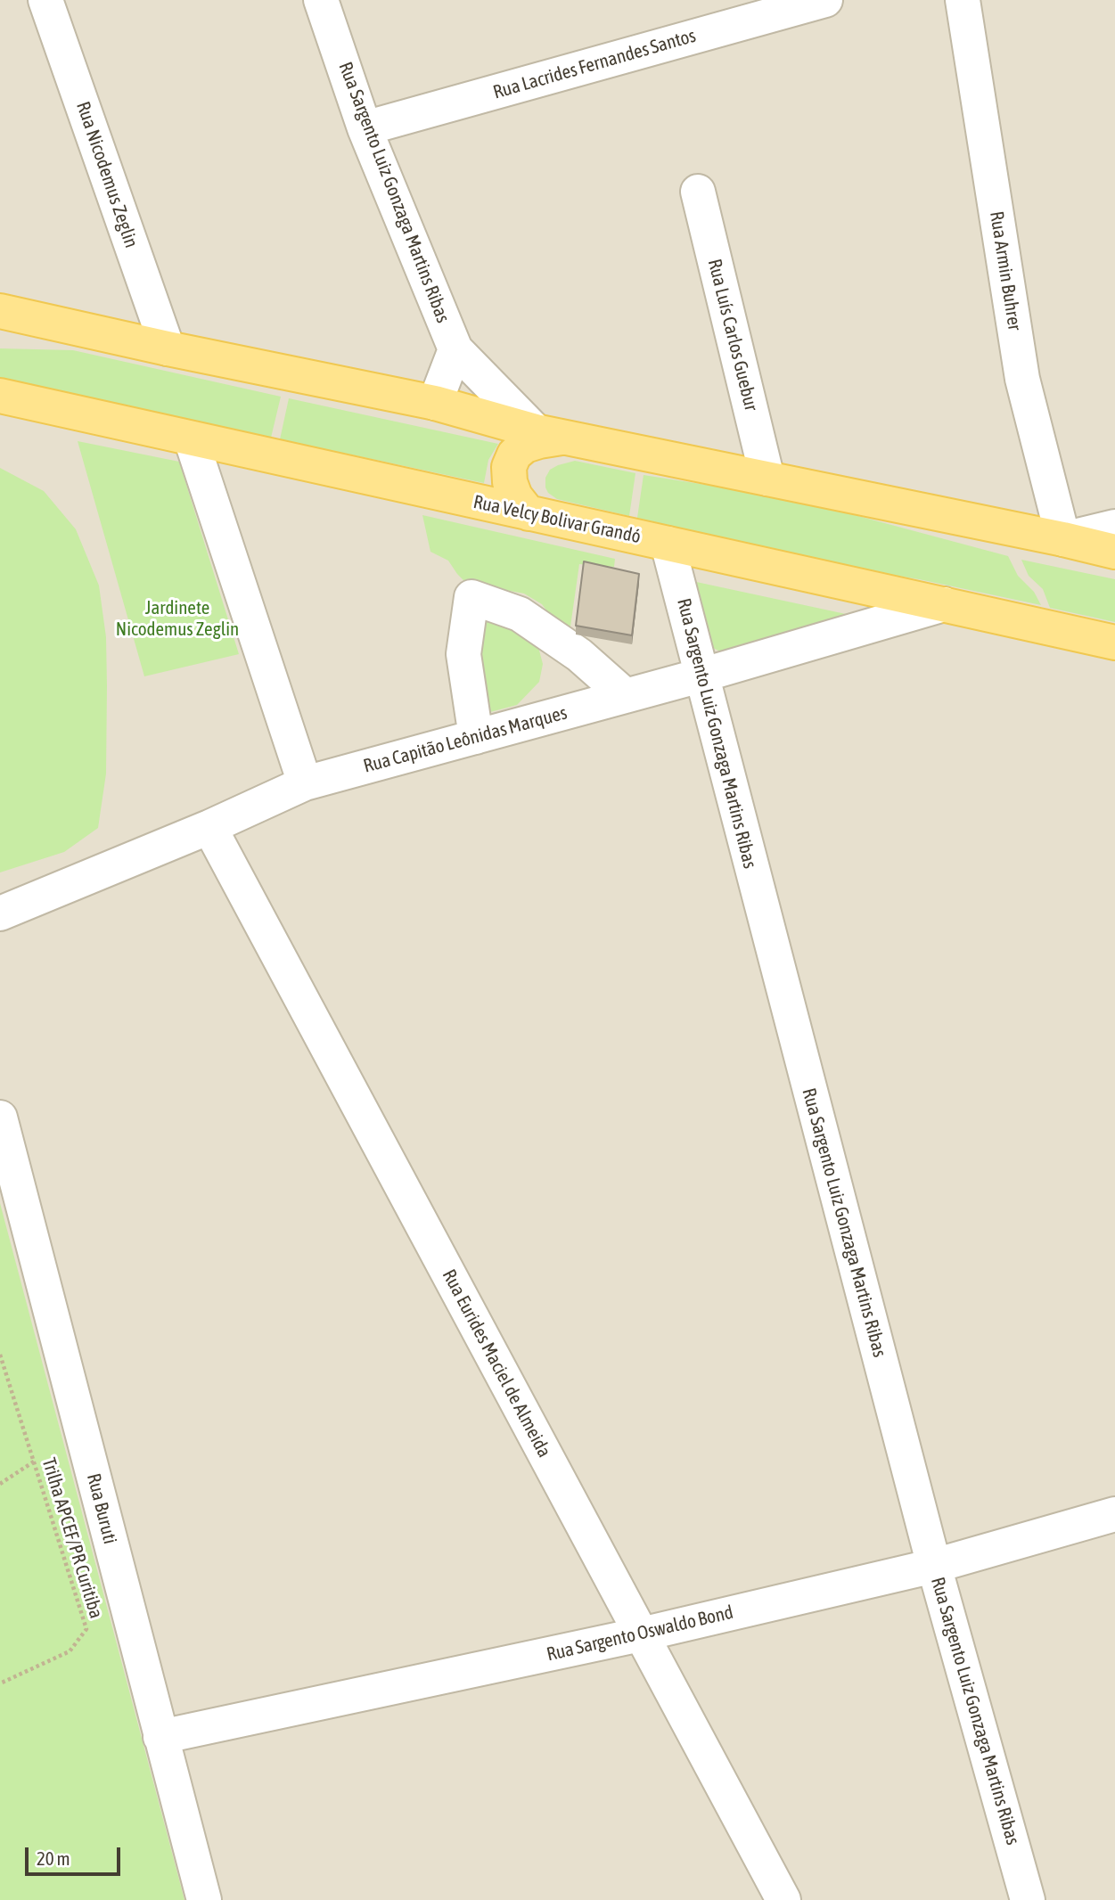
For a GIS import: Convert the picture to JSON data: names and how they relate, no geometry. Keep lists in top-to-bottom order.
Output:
{
  "streets": {
    "main road": ["Rua Velcy Bolivar Grandó"],
    "street": [
      "Rua Lacrides Fernandes Santos",
      "Rua Nicodemus Zeglin",
      "Rua Sargento Luiz Gonzaga Martins Ribas",
      "Rua Armin Buhrer",
      "Rua Luís Carlos Guebur",
      "Rua Capitão Leônidas Marques",
      "Rua Eurides Maciel de Almeida",
      "Rua Buruti",
      "Rua Sargento Oswaldo Bond"
    ],
    "path": ["Trilha APCEF/PR Curitiba"]
  },
  "crossings": [
    ["Rua Lacrides Fernandes Santos", "Rua Sargento Luiz Gonzaga Martins Ribas"],
    ["Rua Sargento Luiz Gonzaga Martins Ribas", "Rua Velcy Bolivar Grandó"],
    ["Rua Sargento Luiz Gonzaga Martins Ribas", "Rua Capitão Leônidas Marques"],
    ["Rua Sargento Luiz Gonzaga Martins Ribas", "Rua Sargento Oswaldo Bond"],
    ["Rua Velcy Bolivar Grandó", "Rua Capitão Leônidas Marques"],
    ["Rua Capitão Leônidas Marques", "Rua Eurides Maciel de Almeida"],
    ["Rua Eurides Maciel de Almeida", "Rua Sargento Oswaldo Bond"],
    ["Rua Buruti", "Rua Sargento Oswaldo Bond"]
  ],
  "parks": ["Jardinete Nicodemus Zeglin"],
  "scale_bar": "20 m"
}
